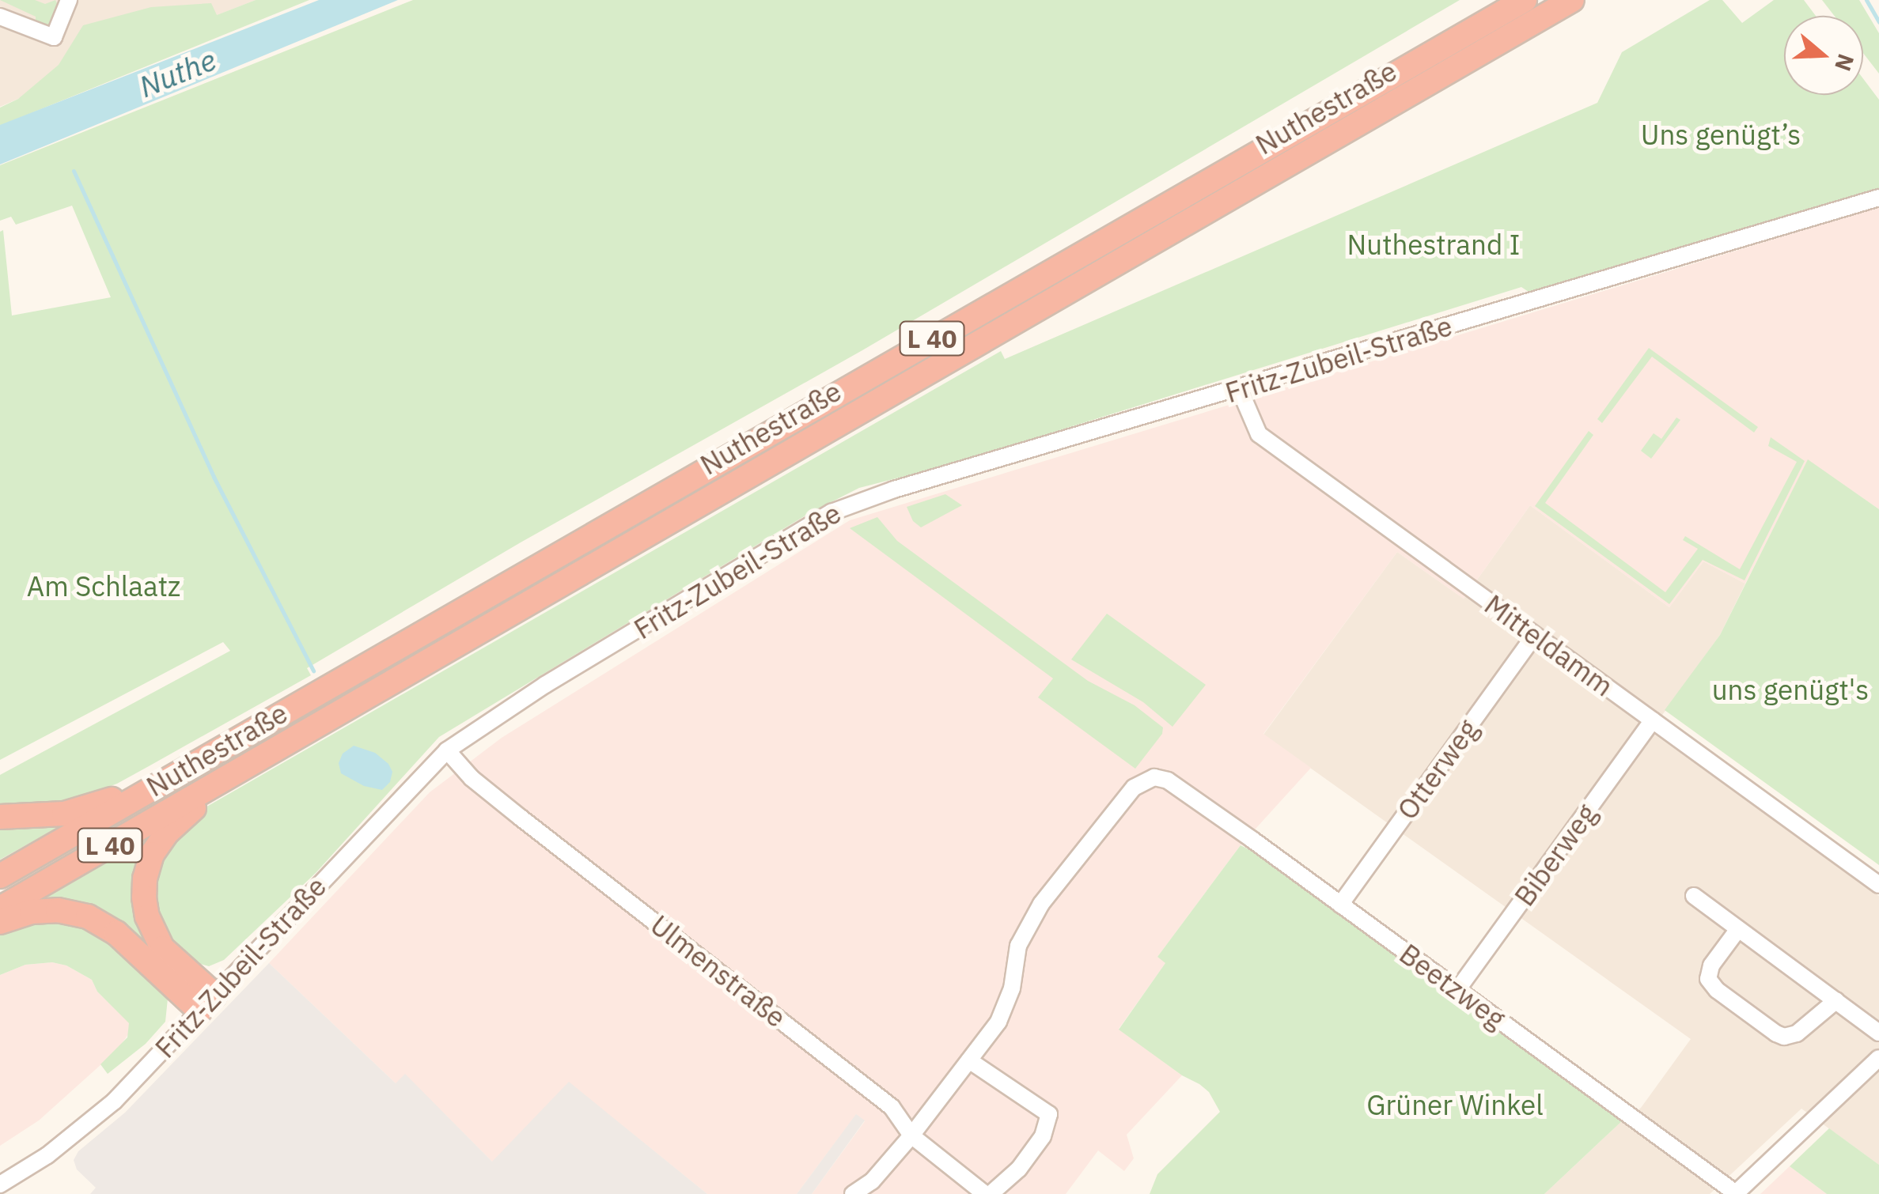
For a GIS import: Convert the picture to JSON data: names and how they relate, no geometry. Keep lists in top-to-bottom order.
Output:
{
  "streets": {
    "highway": ["Nuthestraße", "L 40"],
    "street": [
      "Fritz-Zubeil-Straße",
      "Mitteldamm",
      "Otterweg",
      "Biberweg",
      "Ulmenstraße",
      "Beetzweg"
    ]
  },
  "crossings": [
    ["Fritz-Zubeil-Straße", "Mitteldamm"],
    ["Fritz-Zubeil-Straße", "Ulmenstraße"],
    ["Mitteldamm", "Otterweg"],
    ["Mitteldamm", "Biberweg"],
    ["Otterweg", "Beetzweg"],
    ["Biberweg", "Beetzweg"]
  ],
  "water": ["Nuthe"],
  "parks": [
    "Uns genügt’s",
    "Nuthestrand I",
    "Am Schlaatz",
    "uns genügt's",
    "Grüner Winkel"
  ],
  "north": "right"
}
